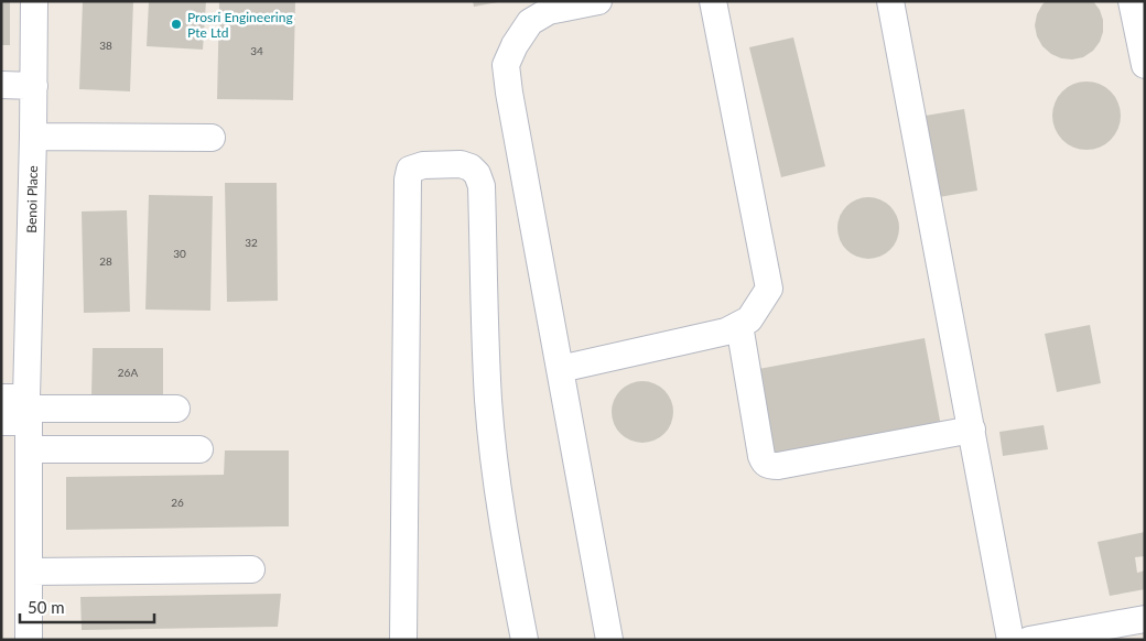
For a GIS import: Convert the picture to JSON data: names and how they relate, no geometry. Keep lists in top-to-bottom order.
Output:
{
  "streets": {
    "street": ["Benoi Place"]
  },
  "places": ["Prosri Engineering Pte Ltd"],
  "house_numbers": [
    "38",
    "34",
    "32",
    "30",
    "28",
    "26A",
    "26"
  ],
  "scale_bar": "50 m"
}
